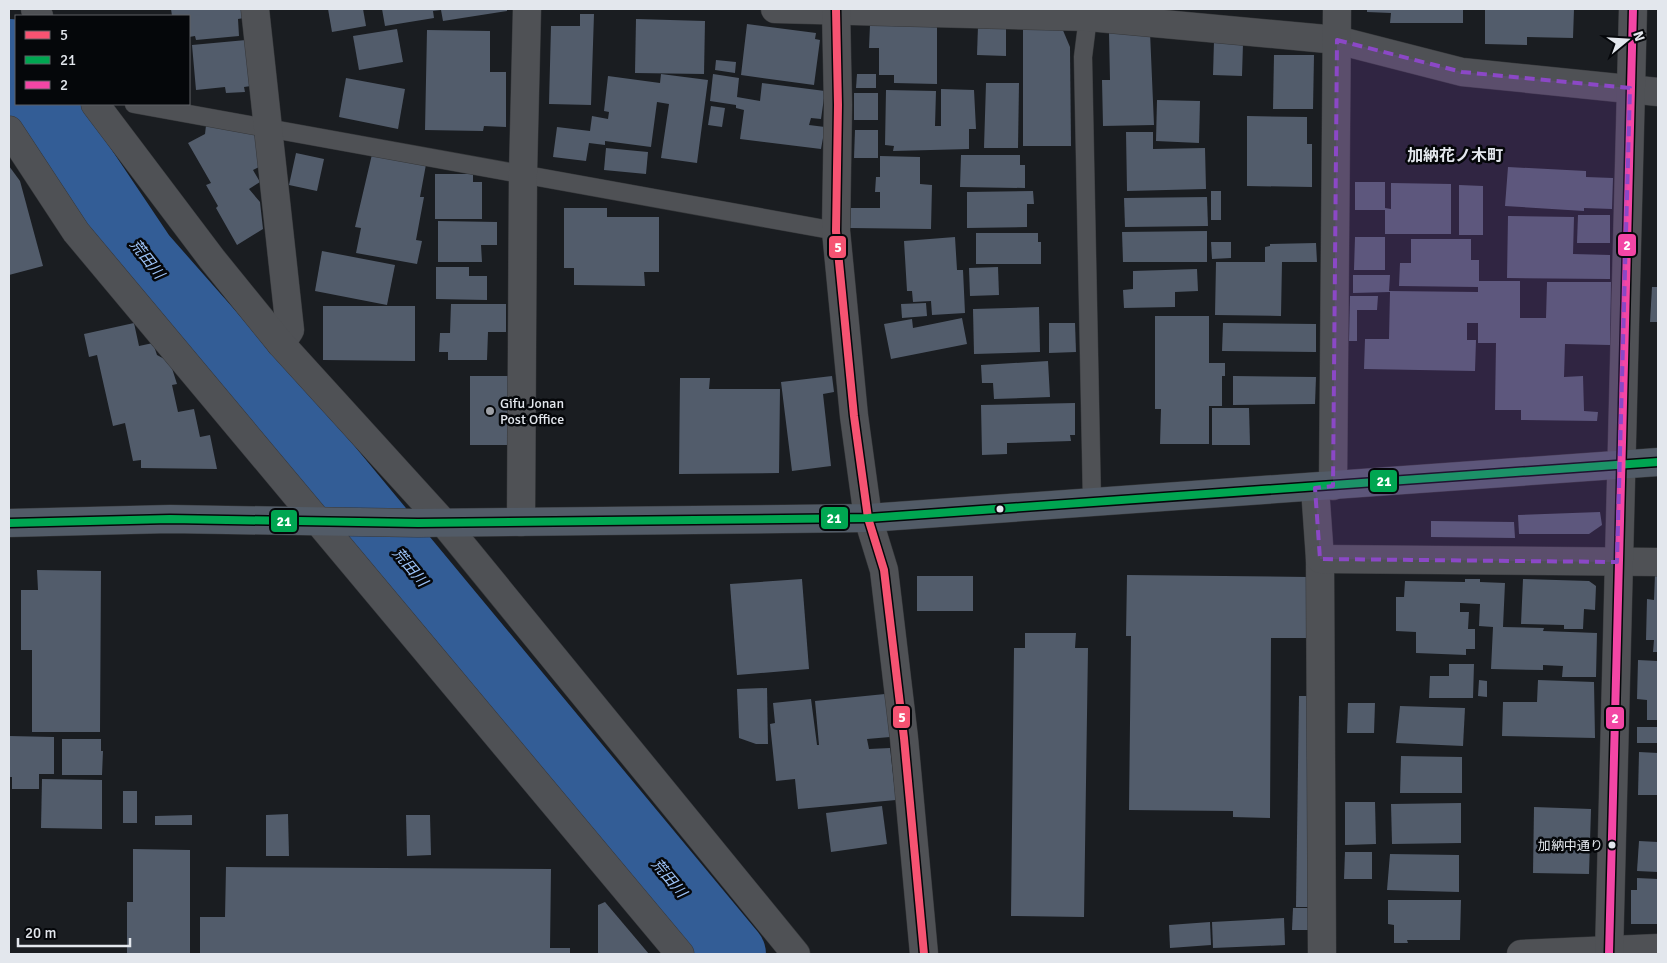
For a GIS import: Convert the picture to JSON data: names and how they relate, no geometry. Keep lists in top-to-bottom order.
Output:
{
  "districts": ["加納花ノ木町"],
  "water": ["荒田川"],
  "places": ["Gifu Jonan Post Office", "加納中通り"],
  "lines": ["transit line 5", "transit line 2", "transit line 21"],
  "legend": ["5", "21", "2"],
  "scale_bar": "20 m",
  "north": "right"
}
